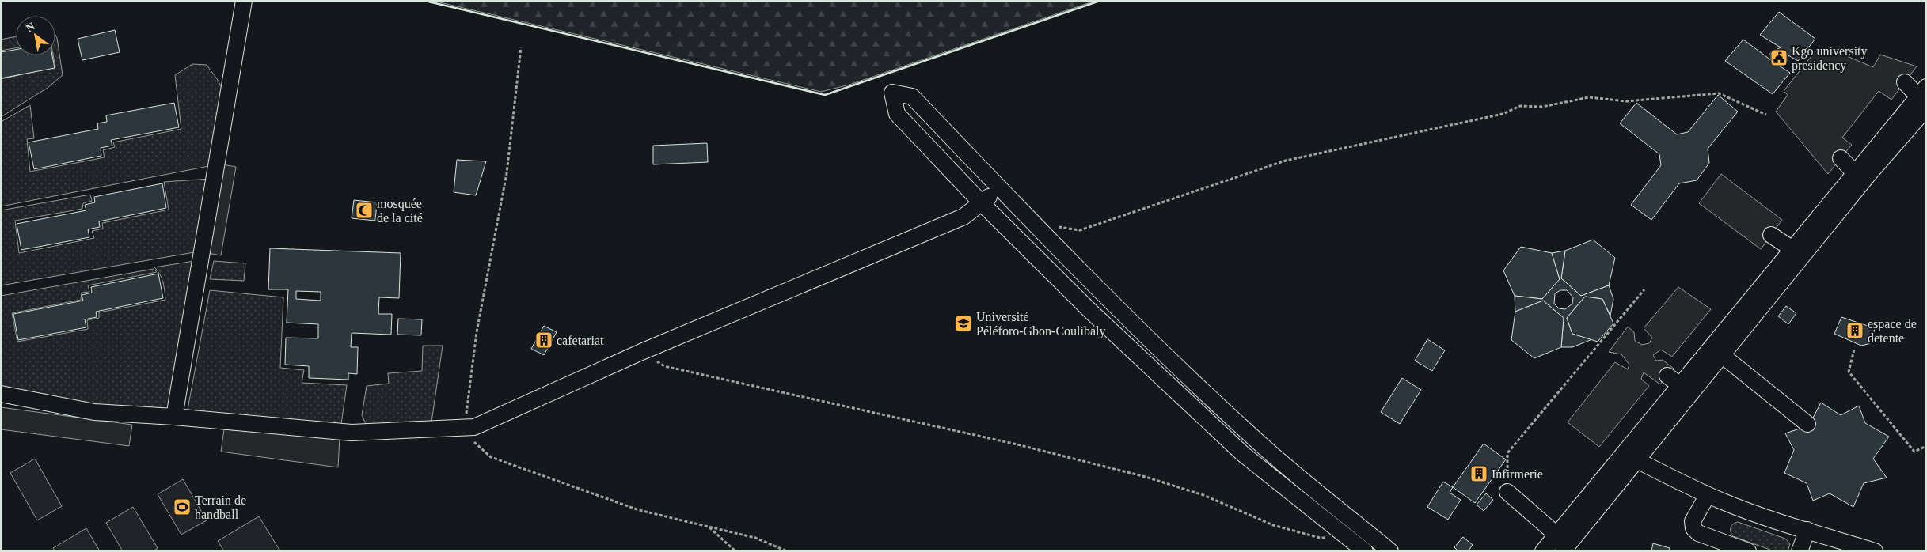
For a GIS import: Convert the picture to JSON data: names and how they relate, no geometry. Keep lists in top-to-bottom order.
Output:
{
  "places": {
    "public building": ["Kgo university presidency"],
    "mosque": ["mosquée de la cité"],
    "school or university": ["Université Péléforo-Gbon-Coulibaly"],
    "building": ["espace de detente", "cafetariat", "Infirmerie"],
    "sports": ["Terrain de handball"]
  },
  "north": "top left"
}
